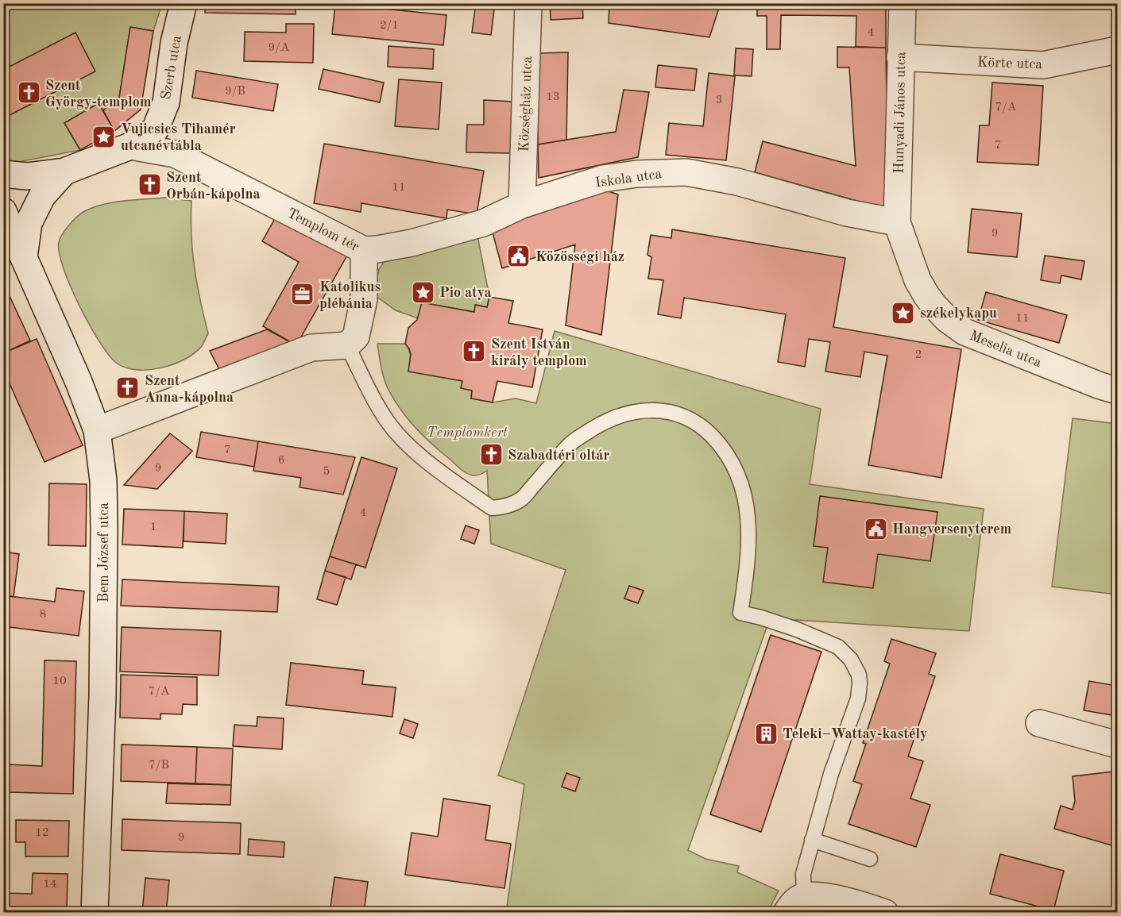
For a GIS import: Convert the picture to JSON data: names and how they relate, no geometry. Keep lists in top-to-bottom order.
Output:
{
  "streets": {
    "street": [
      "Körte utca",
      "Szerb utca",
      "Községház utca",
      "Hunyadi János utca",
      "Iskola utca",
      "Templom tér",
      "Meselia utca",
      "Bem József utca"
    ]
  },
  "crossings": [
    ["Körte utca", "Hunyadi János utca"],
    ["Szerb utca", "Templom tér"],
    ["Községház utca", "Iskola utca"],
    ["Hunyadi János utca", "Iskola utca"],
    ["Hunyadi János utca", "Meselia utca"],
    ["Iskola utca", "Templom tér"],
    ["Iskola utca", "Meselia utca"]
  ],
  "parks": ["Templomkert"],
  "places": {
    "church": [
      "Szent György-templom",
      "Szent Orbán-kápolna",
      "Szent István király templom",
      "Szent Anna-kápolna",
      "Szabadtéri oltár"
    ],
    "place": ["Vujicsics Tihamér utcanévtábla", "Pio atya", "székelykapu"],
    "public building": ["Közösségi ház", "Hangversenyterem"],
    "office": ["Katolikus plébánia"],
    "building": ["Teleki–Wattay-kastély"]
  },
  "house_numbers": [
    "2/1",
    "4",
    "9/A",
    "9/B",
    "13",
    "3",
    "7/A",
    "7",
    "11",
    "9",
    "11",
    "2",
    "7",
    "6",
    "9",
    "5",
    "4",
    "1",
    "8",
    "10",
    "7/A",
    "7/B",
    "12",
    "9",
    "14"
  ]
}
